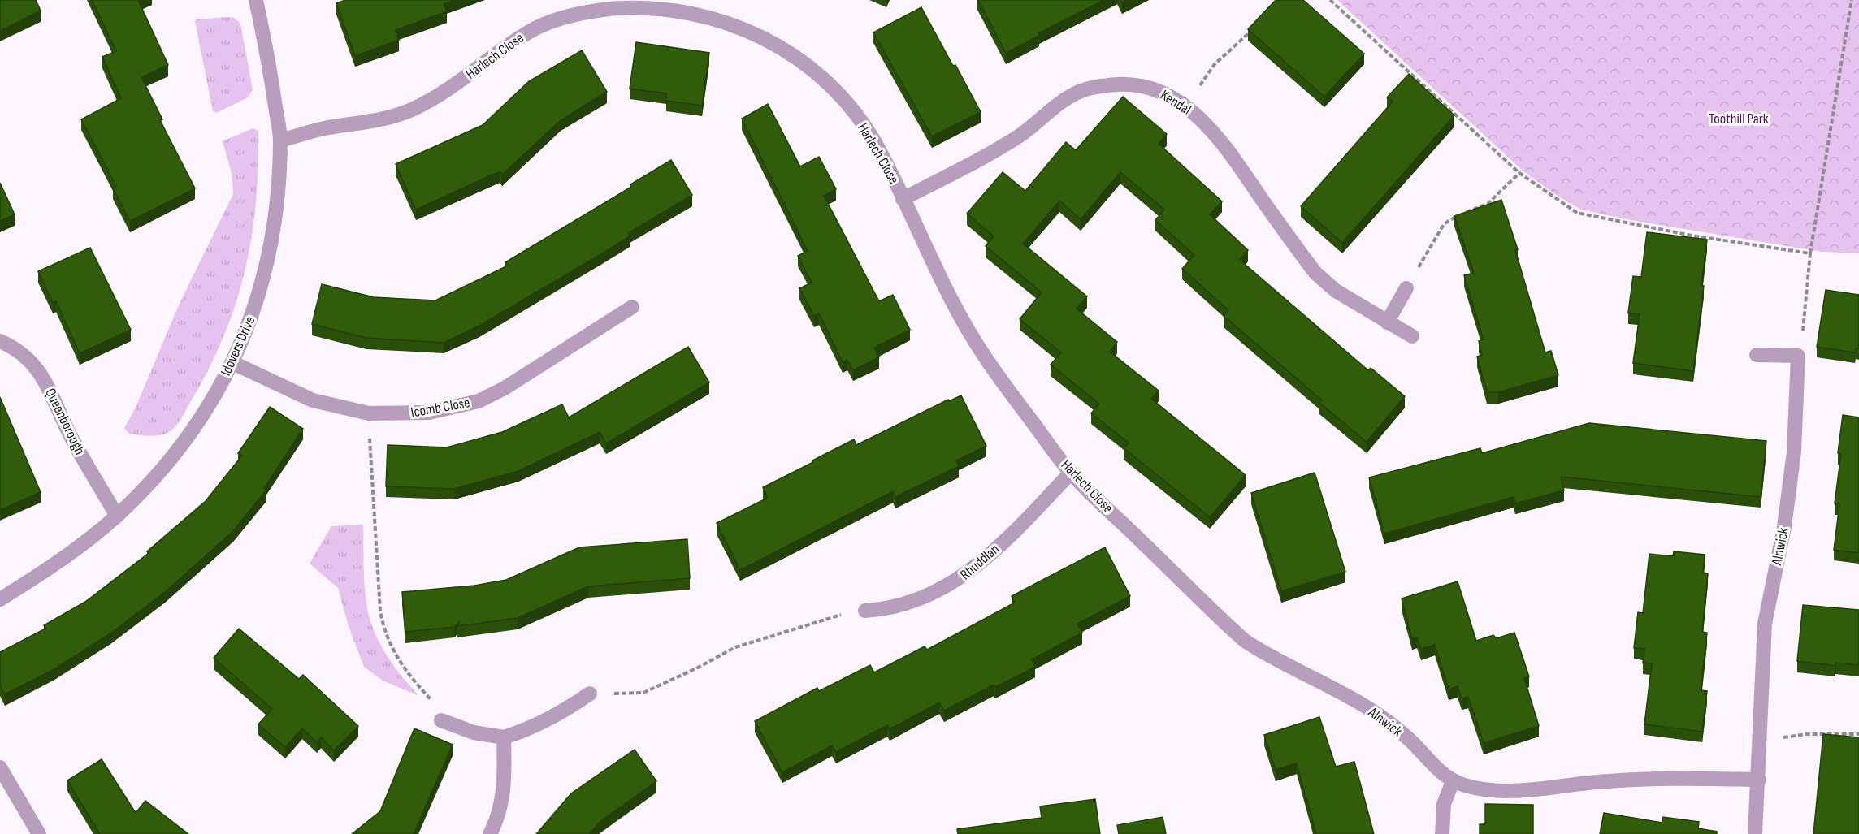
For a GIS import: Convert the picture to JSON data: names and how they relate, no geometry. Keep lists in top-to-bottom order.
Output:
{
  "streets": {
    "street": [
      "Harlech Close",
      "Kendal",
      "Idovers Drive",
      "Icomb Close",
      "Queenborough",
      "Alnwick",
      "Rhuddlan"
    ]
  },
  "crossings": [
    ["Harlech Close", "Kendal"],
    ["Harlech Close", "Idovers Drive"],
    ["Harlech Close", "Alnwick"],
    ["Harlech Close", "Rhuddlan"],
    ["Idovers Drive", "Icomb Close"],
    ["Idovers Drive", "Queenborough"]
  ],
  "parks": ["Toothill Park"]
}
